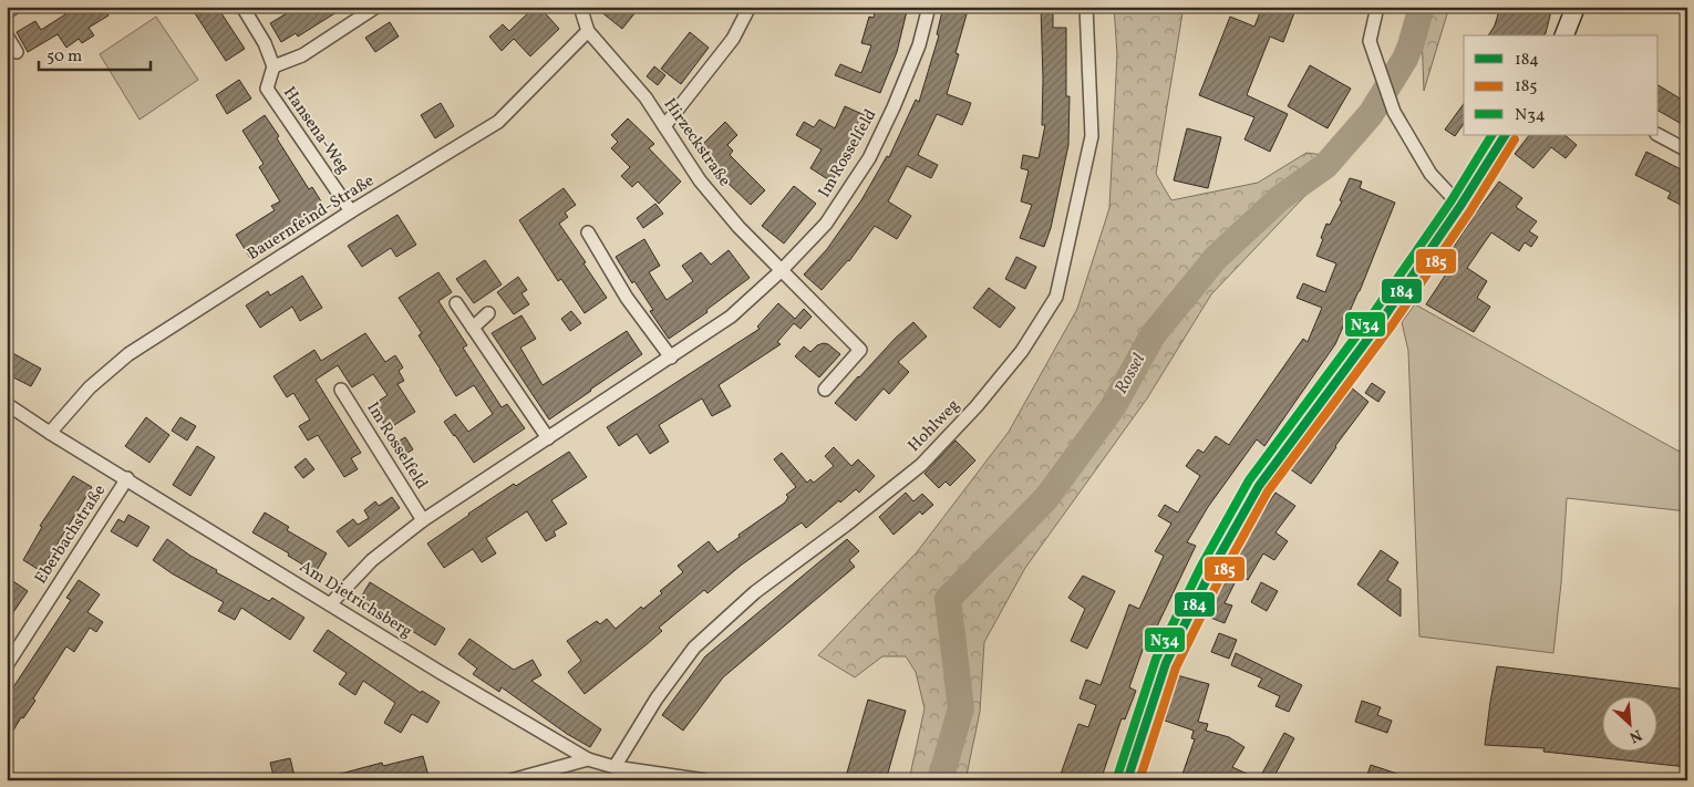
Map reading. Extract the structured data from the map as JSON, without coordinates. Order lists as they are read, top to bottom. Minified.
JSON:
{"streets":{"street":["Hansena-Weg","Hirzeckstraße","Im Rosselfeld","Bauernfeind-Straße","Hohlweg","Eberbachstraße","Am Dietrichsberg"]},"crossings":[["Hansena-Weg","Bauernfeind-Straße"],["Hirzeckstraße","Im Rosselfeld"],["Hirzeckstraße","Bauernfeind-Straße"],["Im Rosselfeld","Am Dietrichsberg"],["Bauernfeind-Straße","Am Dietrichsberg"],["Hohlweg","Am Dietrichsberg"],["Eberbachstraße","Am Dietrichsberg"]],"water":["Rossel"],"lines":["transit line 184","transit line N34","transit line 185"],"legend":["184","185","N34"],"scale_bar":"50 m","north":"bottom right"}
